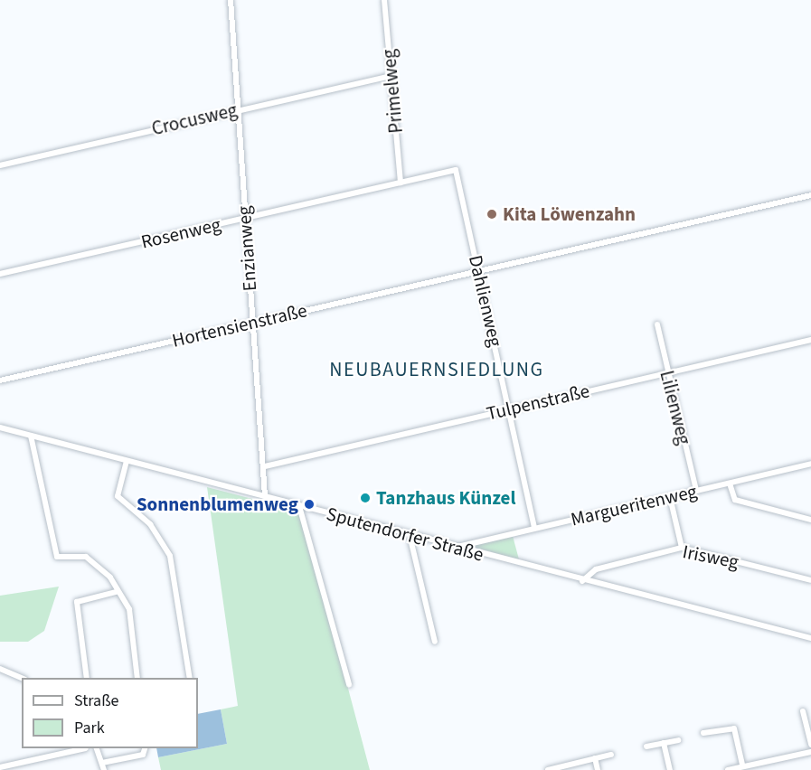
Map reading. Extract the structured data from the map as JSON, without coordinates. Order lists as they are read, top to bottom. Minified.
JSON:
{"streets":{"street":["Primelweg","Crocusweg","Rosenweg","Enzianweg","Dahlienweg","Hortensienstraße","Tulpenstraße","Lilienweg","Margueritenweg","Sputendorfer Straße","Irisweg"]},"crossings":[["Primelweg","Crocusweg"],["Primelweg","Rosenweg"],["Crocusweg","Enzianweg"],["Rosenweg","Enzianweg"],["Rosenweg","Dahlienweg"],["Enzianweg","Hortensienstraße"],["Enzianweg","Tulpenstraße"],["Enzianweg","Sputendorfer Straße"],["Dahlienweg","Hortensienstraße"],["Dahlienweg","Tulpenstraße"],["Dahlienweg","Margueritenweg"],["Tulpenstraße","Lilienweg"],["Lilienweg","Margueritenweg"],["Margueritenweg","Sputendorfer Straße"],["Sputendorfer Straße","Irisweg"]],"districts":["NEUBAUERNSIEDLUNG"],"places":["Kita Löwenzahn","Tanzhaus Künzel","Sonnenblumenweg"],"legend":["Straße","Park"]}
